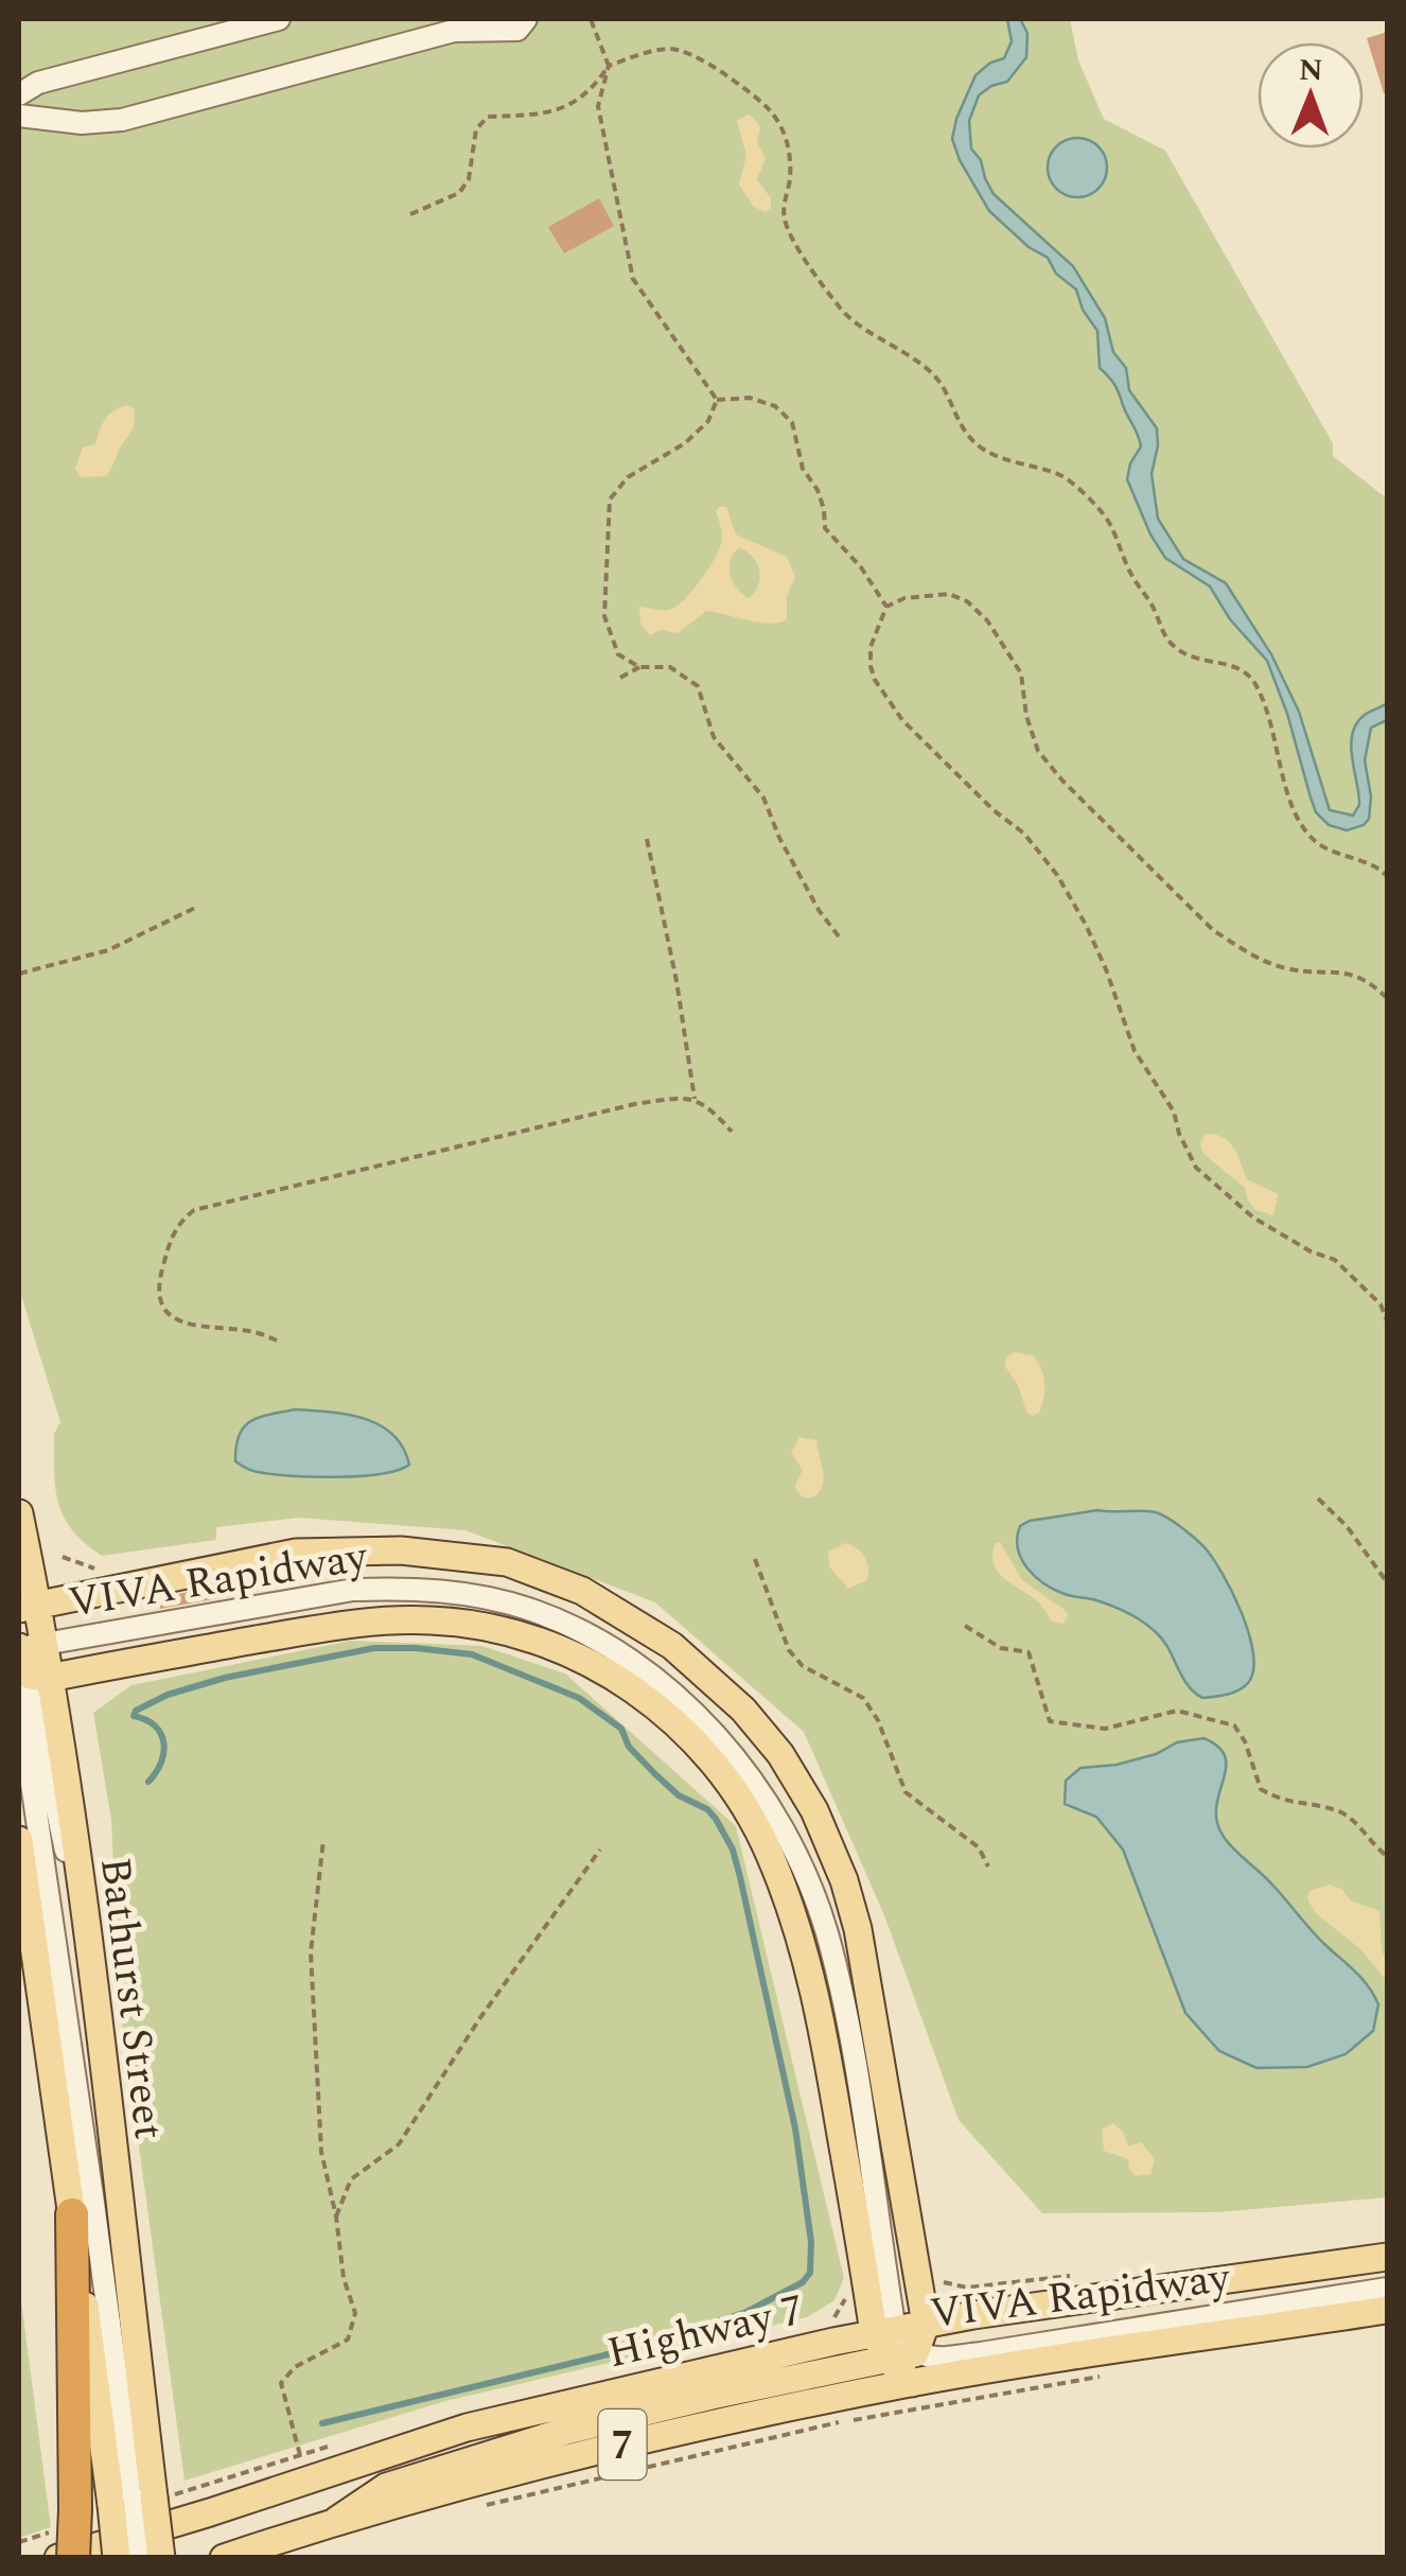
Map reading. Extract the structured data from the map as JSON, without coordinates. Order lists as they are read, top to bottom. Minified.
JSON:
{"streets":{"main road":["Bathurst Street","Highway 7","7"],"lane":["VIVA Rapidway"]},"crossings":[["VIVA Rapidway","Bathurst Street"],["VIVA Rapidway","Highway 7"]],"north":"top"}
